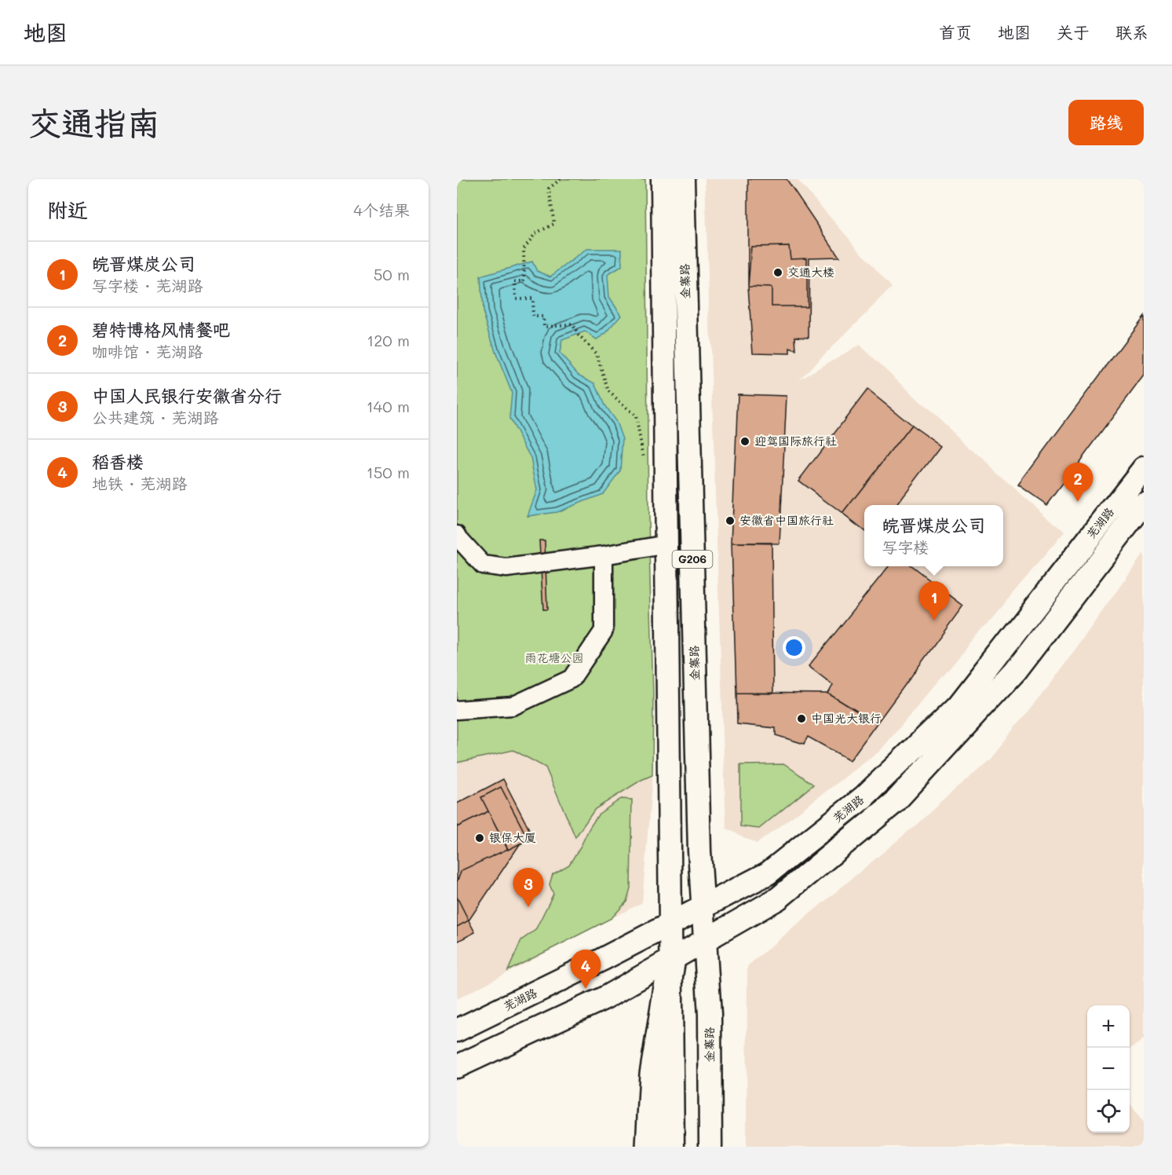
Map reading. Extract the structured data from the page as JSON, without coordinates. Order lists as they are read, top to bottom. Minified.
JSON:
{"streets":{"main road":["金寨路","芜湖路","G206"]},"crossings":[["金寨路","芜湖路"]],"parks":["雨花塘公园"],"places":["交通大楼","迎驾国际旅行社","安徽省中国旅行社","中国光大银行","银保大厦"],"page":{"header":"地图","nav":["首页","地图","关于","联系"],"buttons":"路线","title":"交通指南","heading":["附近","4个结果"],"list":[{"mark":"1","name":"皖晋煤炭公司","note":"写字楼 · 芜湖路","value":"50 m"},{"mark":"2","name":"碧特博格风情餐吧","note":"咖啡馆 · 芜湖路","value":"120 m"},{"mark":"3","name":"中国人民银行安徽省分行","note":"公共建筑 · 芜湖路","value":"140 m"},{"mark":"4","name":"稻香楼","note":"地铁 · 芜湖路","value":"150 m"}],"pins":["2","1","3","4"],"popup":["皖晋煤炭公司","写字楼"],"map_buttons":["+","−"]}}
